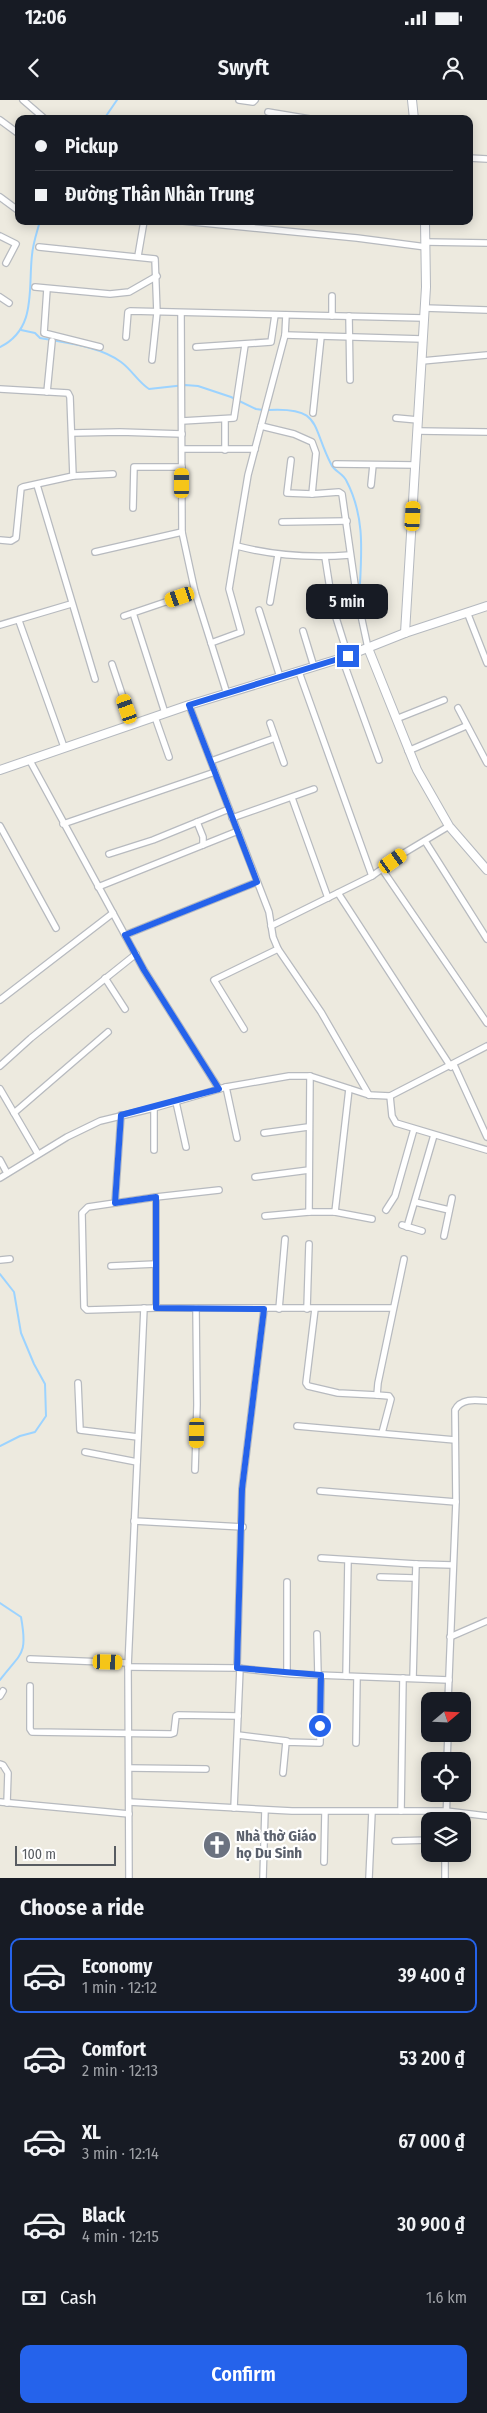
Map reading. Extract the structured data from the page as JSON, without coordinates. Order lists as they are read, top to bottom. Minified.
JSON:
{"places":{"church":["Nhà thờ Giáo họ Du Sinh"]},"scale_bar":"100 m","north":"right","page":{"status":"12:06","header":"Swyft","banner":["Pickup","Đường Thân Nhân Trung"],"bubble":"5 min","scale":"100 m","heading":"Choose a ride","list":[{"name":"Economy","note":"1 min · 12:12","value":"39 400 ₫"},{"name":"Comfort","note":"2 min · 12:13","value":"53 200 ₫"},{"name":"XL","note":"3 min · 12:14","value":"67 000 ₫"},{"name":"Black","note":"4 min · 12:15","value":"30 900 ₫"}],"pay":["Cash","1.6 km"],"buttons":"Confirm"}}
